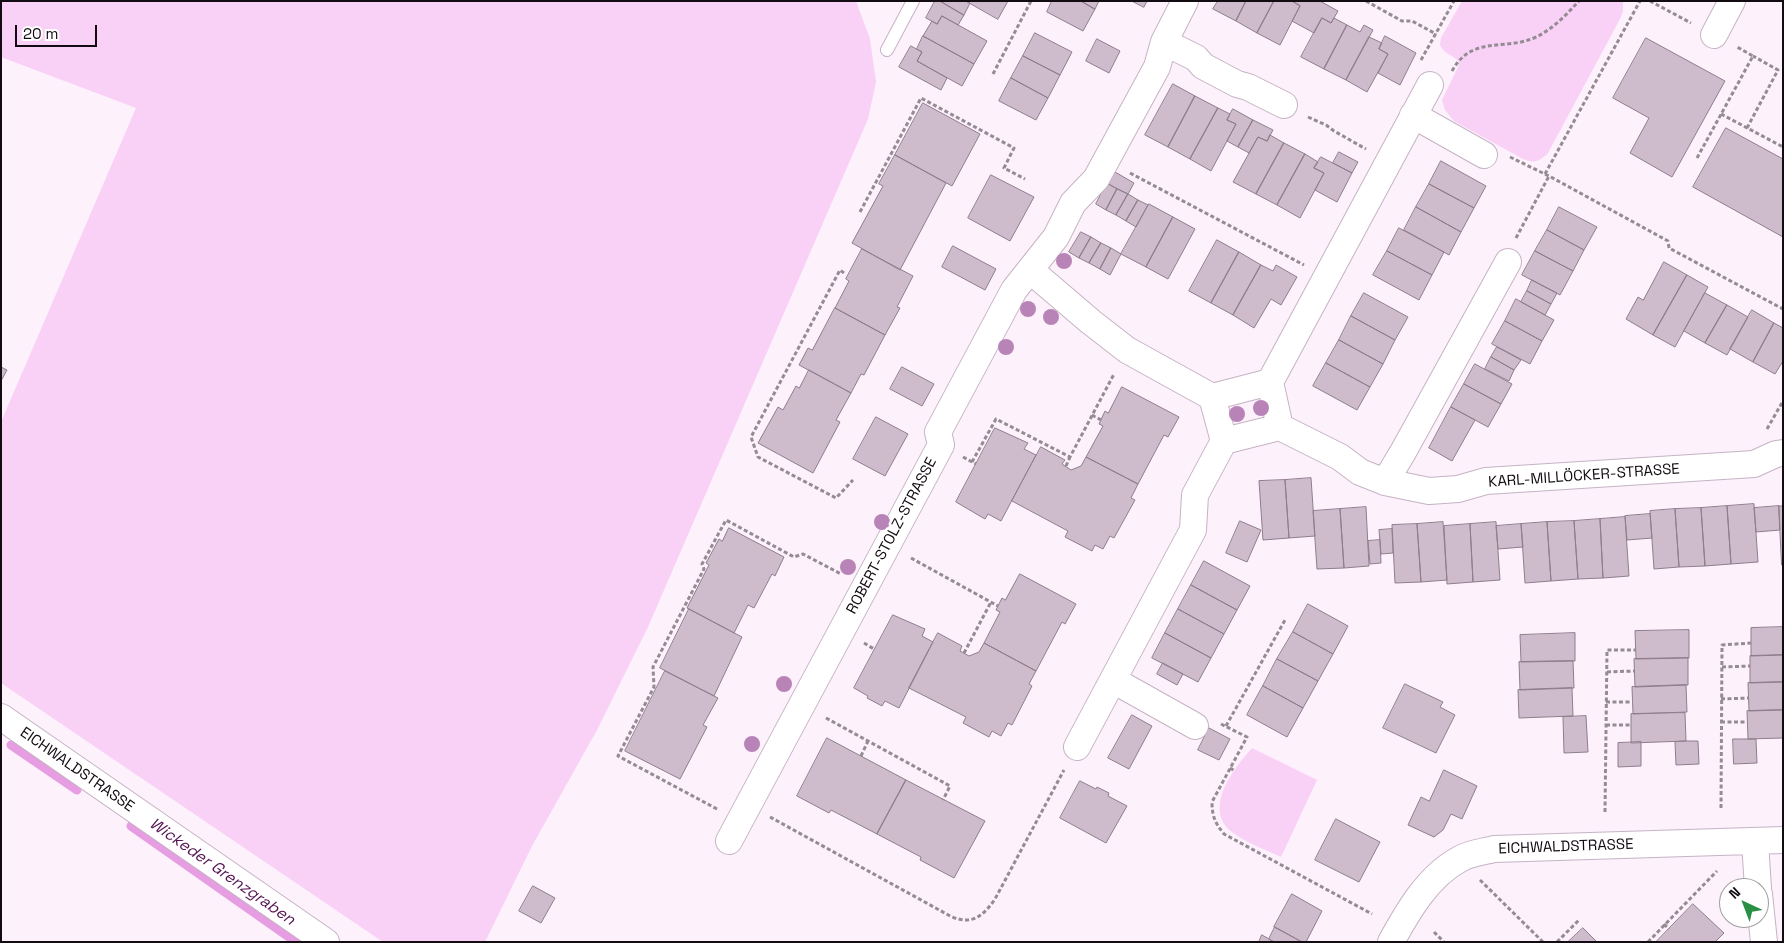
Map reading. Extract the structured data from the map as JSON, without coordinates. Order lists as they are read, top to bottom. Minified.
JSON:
{"streets":{"street":["KARL-MILLÖCKER-STRASSE","ROBERT-STOLZ-STRASSE","EICHWALDSTRASSE"]},"water":["Wickeder Grenzgraben"],"scale_bar":"20 m","north":"top left"}
